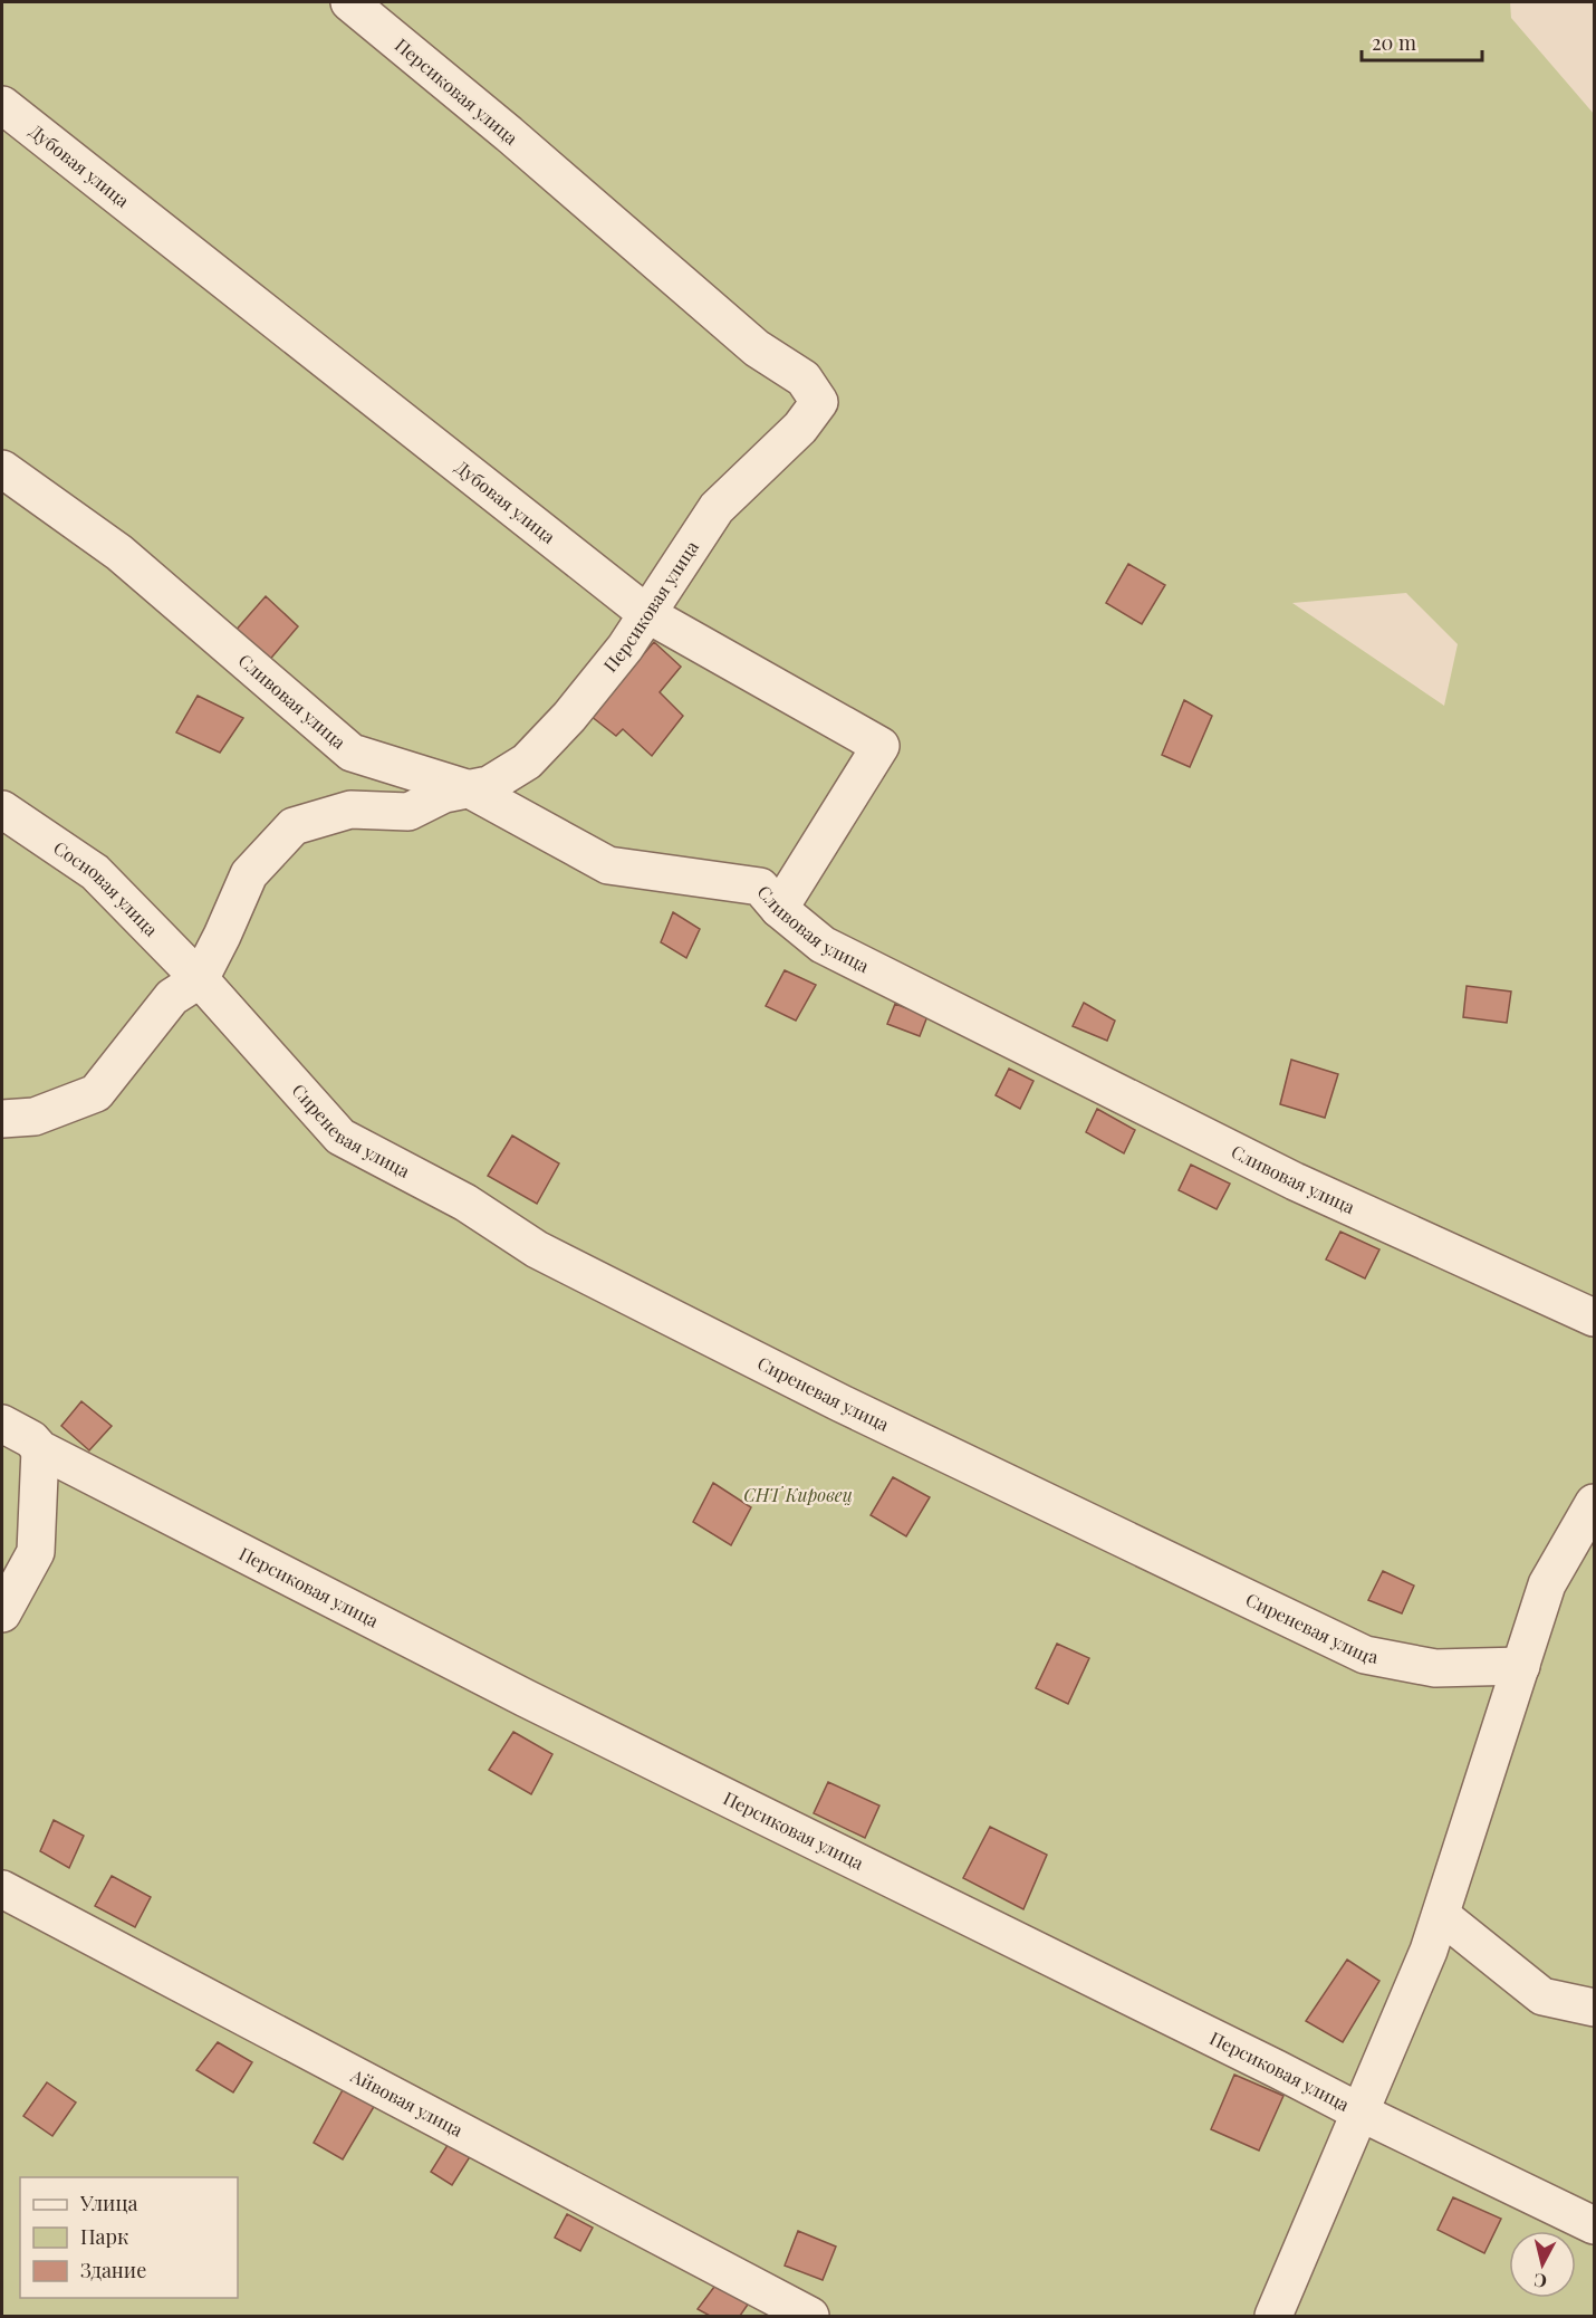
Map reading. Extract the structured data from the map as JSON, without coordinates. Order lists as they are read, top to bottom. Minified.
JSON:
{"streets":{"street":["Персиковая улица","Дубовая улица","Сливовая улица","Сосновая улица","Сиреневая улица","Айвовая улица"]},"crossings":[["Персиковая улица","Дубовая улица"],["Персиковая улица","Сливовая улица"],["Персиковая улица","Сосновая улица"],["Персиковая улица","Сиреневая улица"],["Дубовая улица","Сливовая улица"],["Сосновая улица","Сиреневая улица"]],"parks":["СНТ Кировец"],"legend":["Улица","Парк","Здание"],"scale_bar":"20 m","north":"bottom"}
